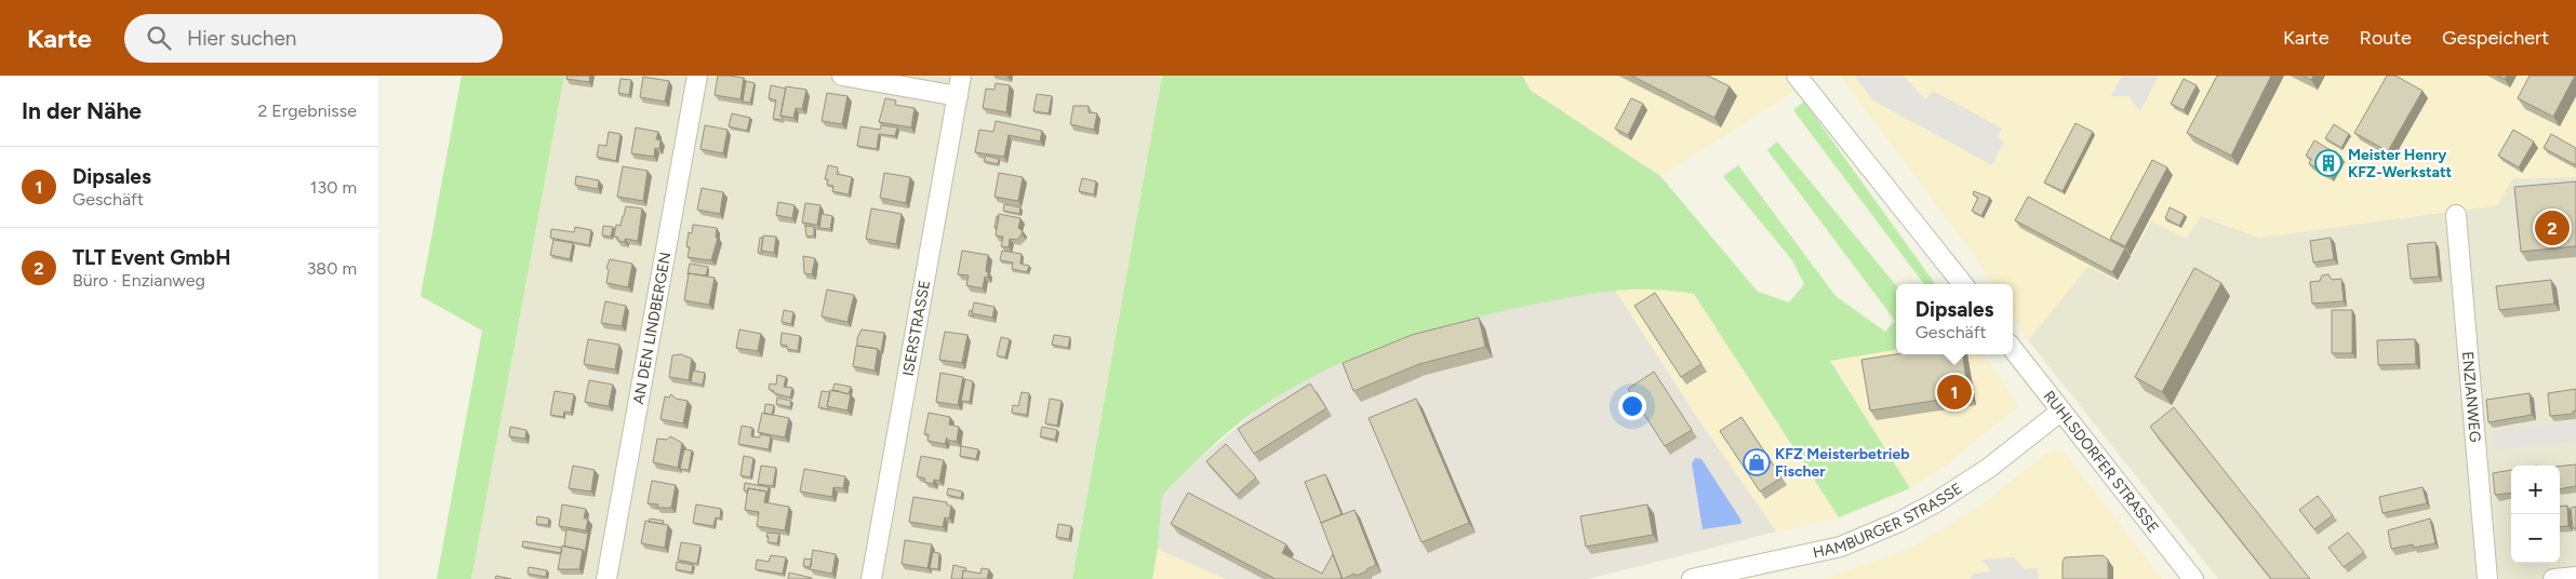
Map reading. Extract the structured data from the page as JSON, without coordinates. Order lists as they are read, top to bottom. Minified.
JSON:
{"streets":{"street":["AN DEN LINDBERGEN","ISERSTRASSE","ENZIANWEG","RUHLSDORFER STRASSE","HAMBURGER STRASSE"]},"crossings":[["RUHLSDORFER STRASSE","HAMBURGER STRASSE"]],"places":{"building":["Meister Henry KFZ-Werkstatt"],"shop":["KFZ Meisterbetrieb Fischer"]},"page":{"header":"Karte","search":"Hier suchen","nav":["Karte","Route","Gespeichert"],"heading":["In der Nähe","2 Ergebnisse"],"list":[{"mark":"1","name":"Dipsales","note":"Geschäft","value":"130 m"},{"mark":"2","name":"TLT Event GmbH","note":"Büro · Enzianweg","value":"380 m"}],"pins":["2","1"],"popup":["Dipsales","Geschäft"],"map_buttons":["+","−"]}}
